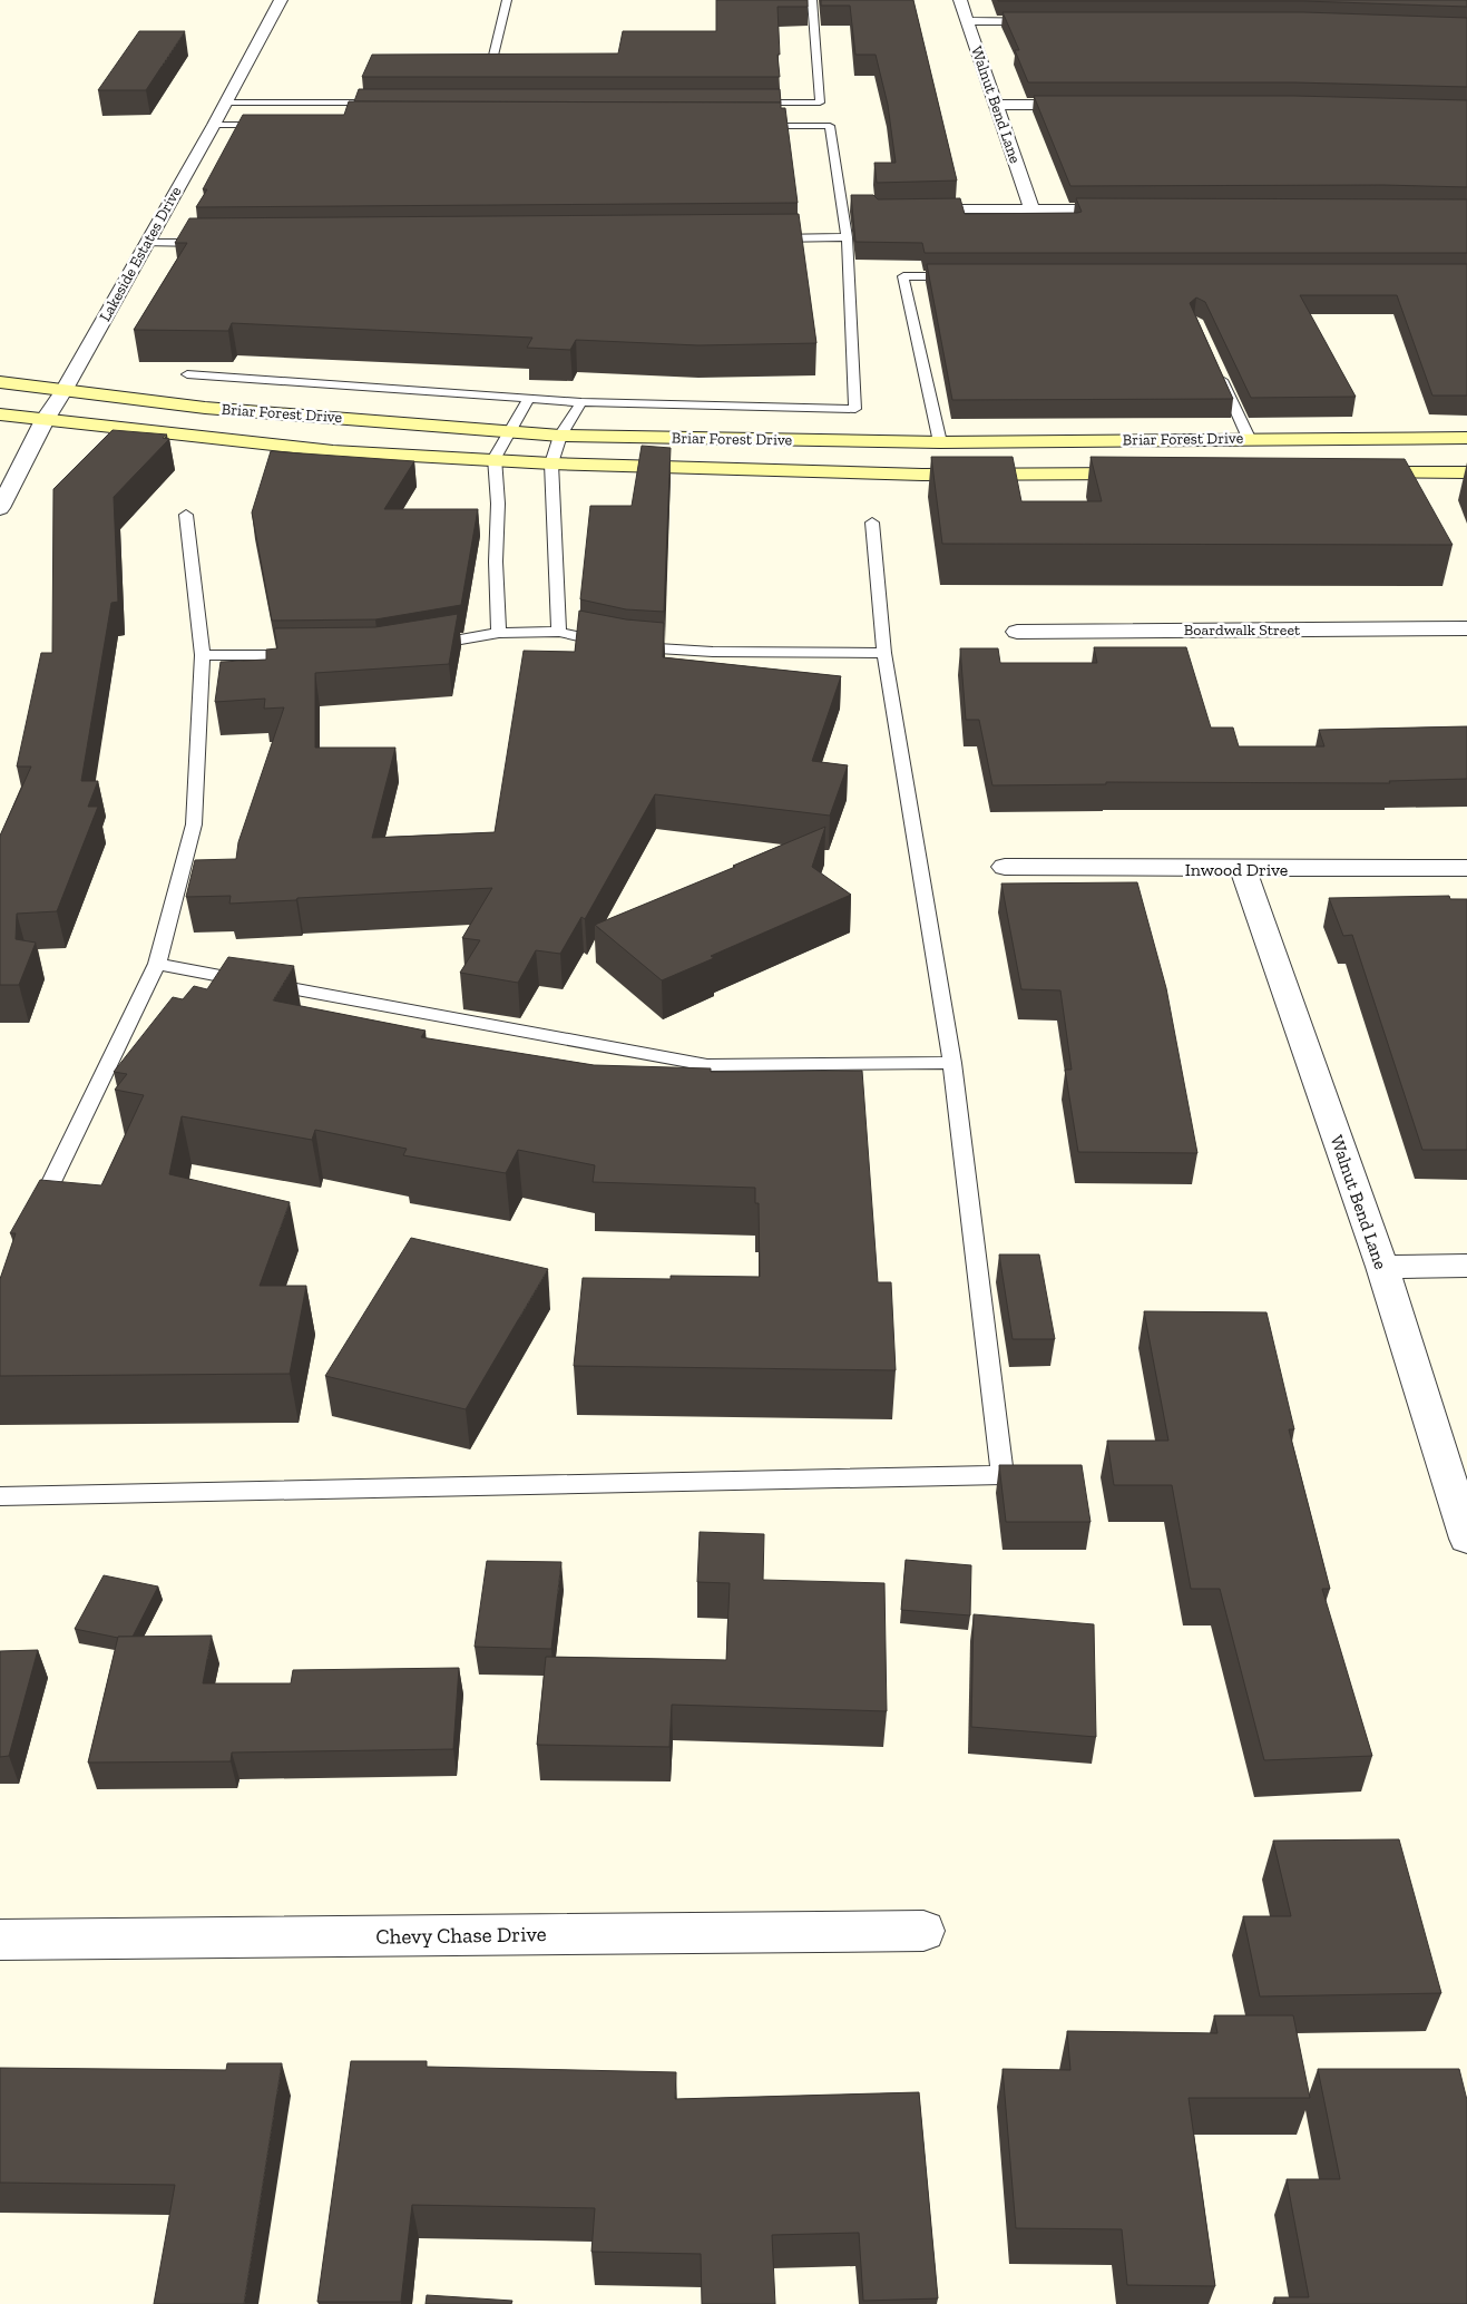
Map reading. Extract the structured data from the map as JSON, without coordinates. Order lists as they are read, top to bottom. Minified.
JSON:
{"streets":{"main road":["Briar Forest Drive"],"street":["Walnut Bend Lane","Lakeside Estates Drive","Boardwalk Street","Inwood Drive","Chevy Chase Drive"]},"crossings":[["Walnut Bend Lane","Inwood Drive"],["Lakeside Estates Drive","Briar Forest Drive"]]}
